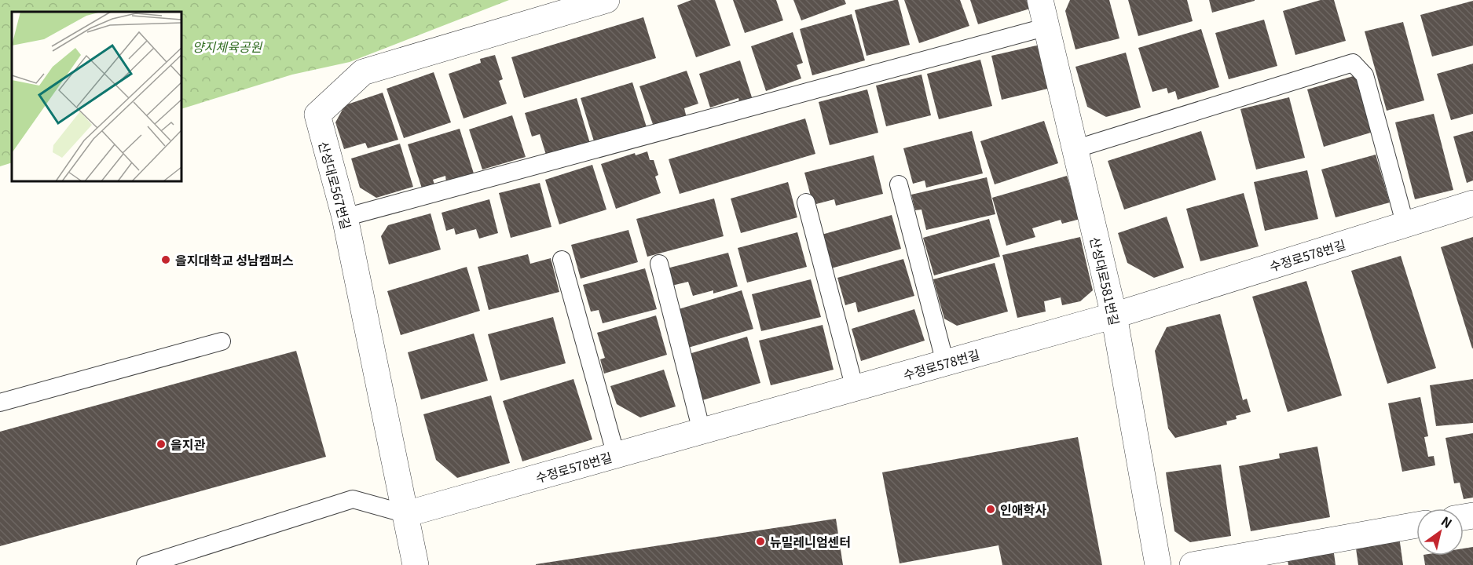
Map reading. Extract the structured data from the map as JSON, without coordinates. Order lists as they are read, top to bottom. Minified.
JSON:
{"streets":{"street":["산성대로567번길","수정로578번길","산성대로581번길"]},"crossings":[["산성대로567번길","수정로578번길"],["수정로578번길","산성대로581번길"]],"parks":["양지체육공원"],"places":["을지대학교 성남캠퍼스","을지관","인애학사","뉴밀레니엄센터"],"north":"top right"}
